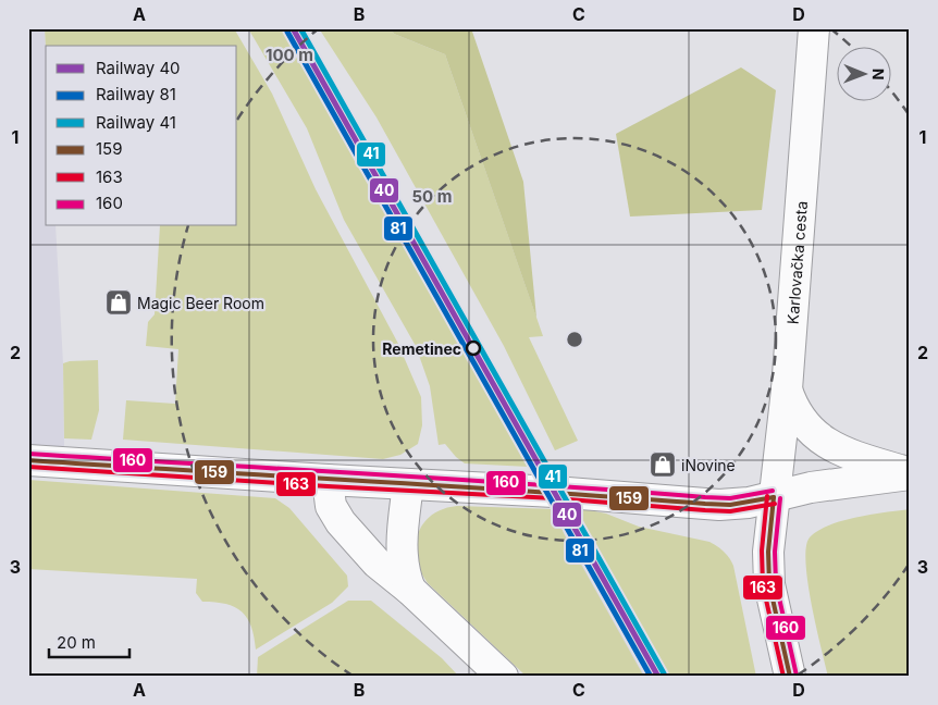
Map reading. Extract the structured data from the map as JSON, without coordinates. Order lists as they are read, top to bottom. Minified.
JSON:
{"streets":{"main road":["Karlovačka cesta"]},"places":{"shop":["Magic Beer Room","iNovine"],"other":["Remetinec"]},"lines":["rail line 40","rail line 41","rail line 81","transit line 160","transit line 159","transit line 163"],"legend":["Railway 40","Railway 81","Railway 41","159","163","160"],"scale_bar":"20 m","north":"right","grid":{"columns":["A","B","C","D"],"rows":["1","2","3"]},"rings":["100 m","50 m"]}
